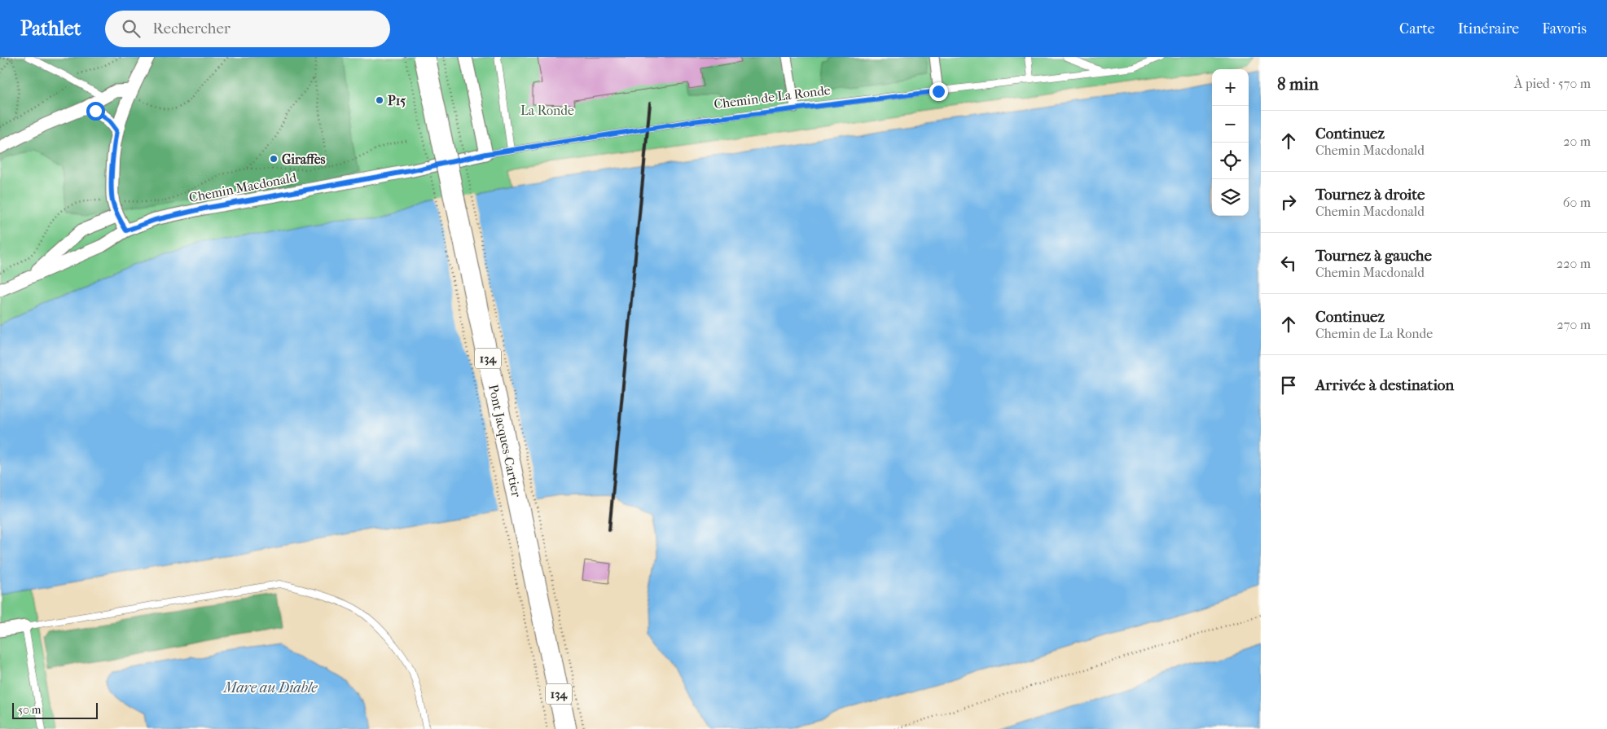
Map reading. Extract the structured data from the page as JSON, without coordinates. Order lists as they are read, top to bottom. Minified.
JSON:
{"streets":{"main road":["134","Pont Jacques-Cartier"],"street":["Chemin Macdonald"],"lane":["Chemin de La Ronde"]},"crossings":[["Chemin de La Ronde","Chemin Macdonald"]],"water":["Mare au Diable"],"parks":["La Ronde"],"places":["P15","Giraffes"],"scale_bar":"50 m","page":{"header":"Pathlet","search":"Rechercher","nav":["Carte","Itinéraire","Favoris"],"heading":["8 min","À pied · 570 m"],"map_buttons":["+","−"],"list":[["Continuez","Chemin Macdonald","20 m"],["Tournez à droite","Chemin Macdonald","60 m"],["Tournez à gauche","Chemin Macdonald","220 m"],["Continuez","Chemin de La Ronde","270 m"],"Arrivée à destination"],"scale":"50 m"}}
